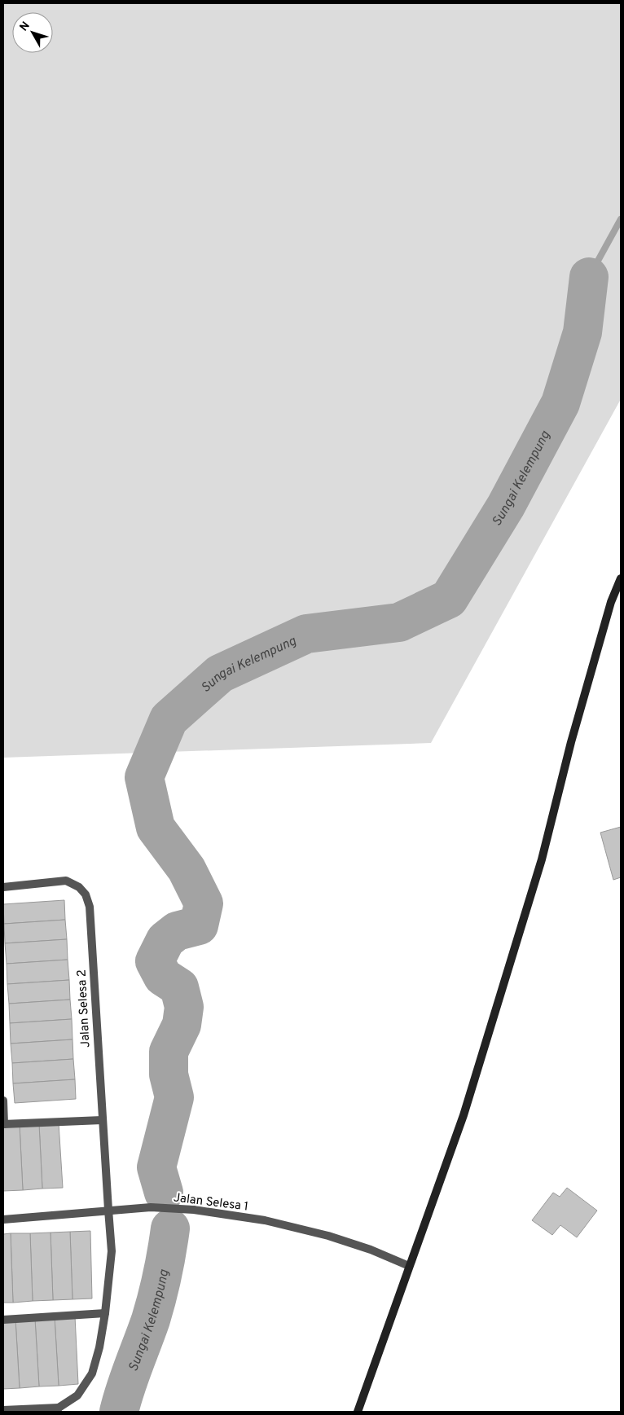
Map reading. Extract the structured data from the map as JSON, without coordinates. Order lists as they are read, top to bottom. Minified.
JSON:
{"streets":{"street":["Jalan Selesa 2","Jalan Selesa 1"]},"crossings":[["Jalan Selesa 2","Jalan Selesa 1"]],"water":["Sungai Kelempung"],"north":"top left"}
